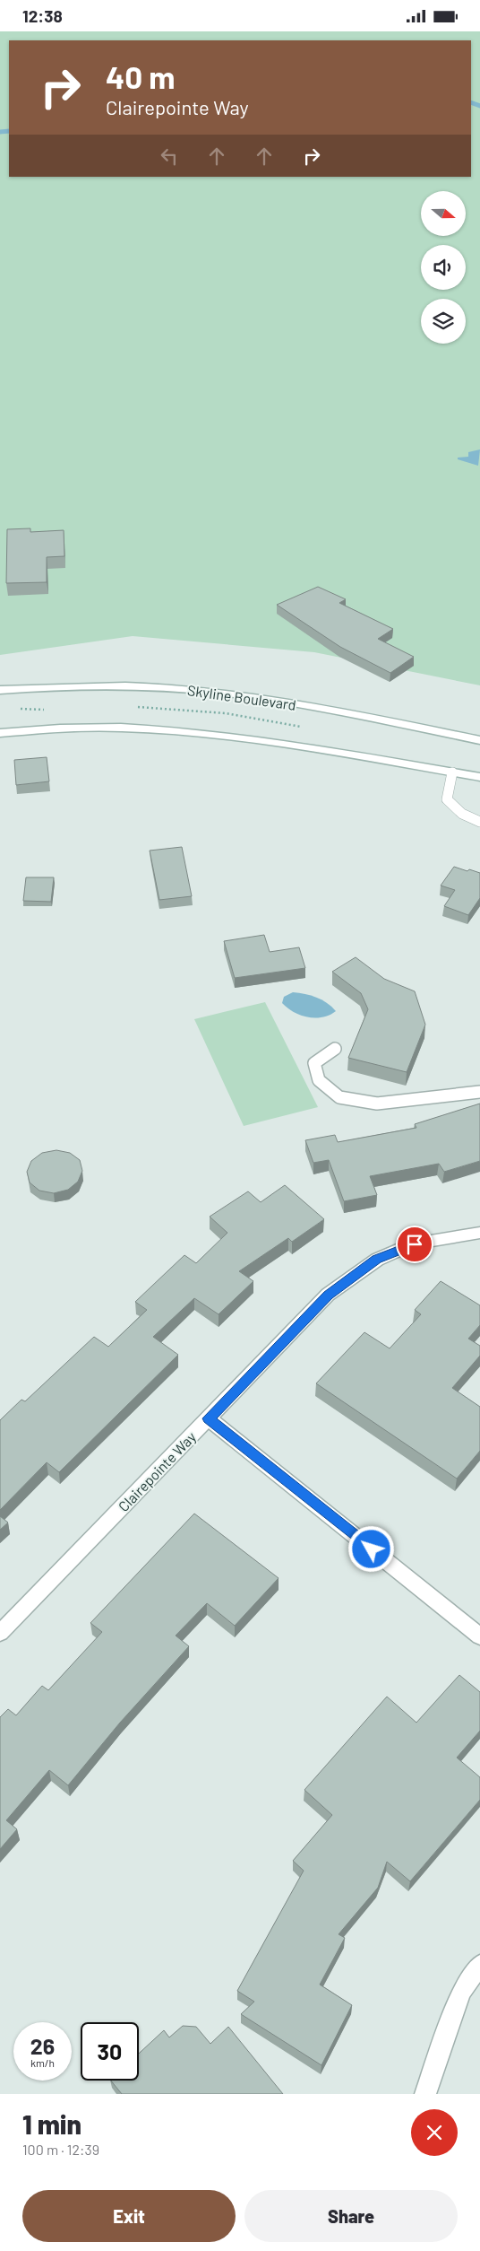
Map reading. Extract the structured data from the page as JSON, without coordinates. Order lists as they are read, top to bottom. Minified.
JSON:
{"streets":{"main road":["Skyline Boulevard","Clairepointe Way"]},"north":"right","page":{"status":"12:38","turn":["40 m","Clairepointe Way"],"speed":"26 km/h","limit":"30","heading":["1 min","100 m · 12:39"],"buttons":["Exit","Share"]}}
